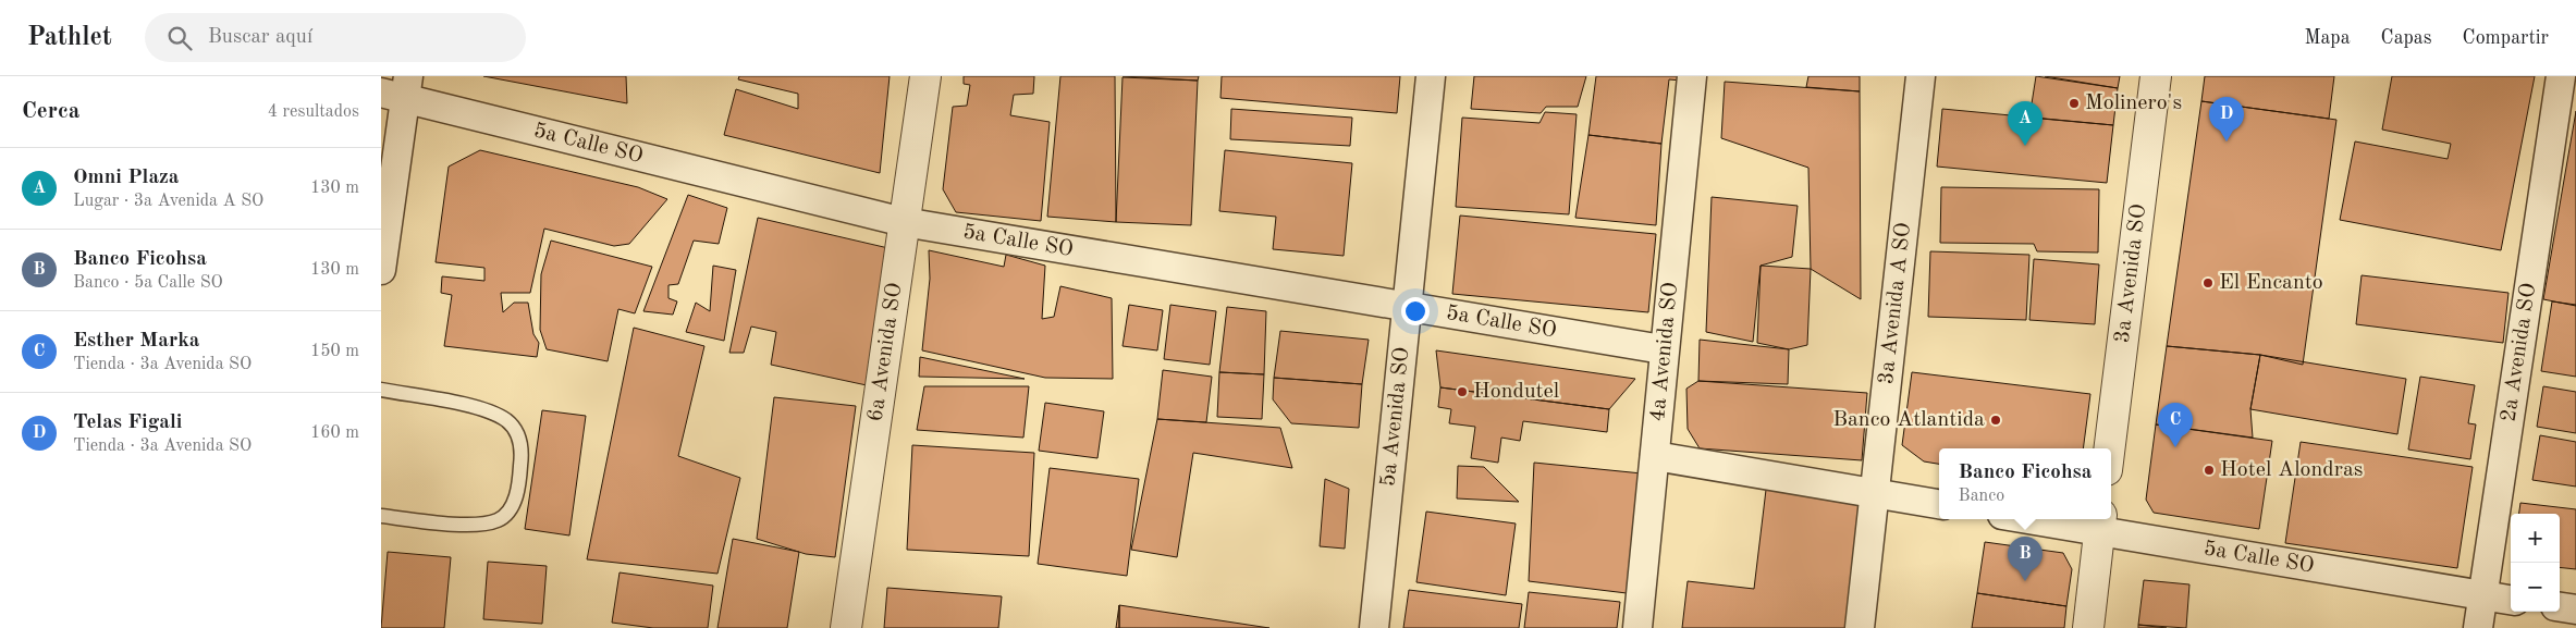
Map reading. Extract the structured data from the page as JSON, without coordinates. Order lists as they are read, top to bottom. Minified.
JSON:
{"streets":{"street":["5a Calle SO","3a Avenida SO","3a Avenida A SO","6a Avenida SO","4a Avenida SO","2a Avenida SO","5a Avenida SO"]},"crossings":[["5a Calle SO","6a Avenida SO"],["5a Calle SO","4a Avenida SO"],["5a Calle SO","2a Avenida SO"],["5a Calle SO","5a Avenida SO"]],"places":["Molinero's","El Encanto","Hondutel","Banco Atlantida","Hotel Alondras"],"page":{"header":"Pathlet","search":"Buscar aquí","nav":["Mapa","Capas","Compartir"],"heading":["Cerca","4 resultados"],"pins":["D","A","C","B"],"list":[{"mark":"A","name":"Omni Plaza","note":"Lugar · 3a Avenida A SO","value":"130 m"},{"mark":"B","name":"Banco Ficohsa","note":"Banco · 5a Calle SO","value":"130 m"},{"mark":"C","name":"Esther Marka","note":"Tienda · 3a Avenida SO","value":"150 m"},{"mark":"D","name":"Telas Figali","note":"Tienda · 3a Avenida SO","value":"160 m"}],"popup":["Banco Ficohsa","Banco"],"map_buttons":["+","−"]}}
